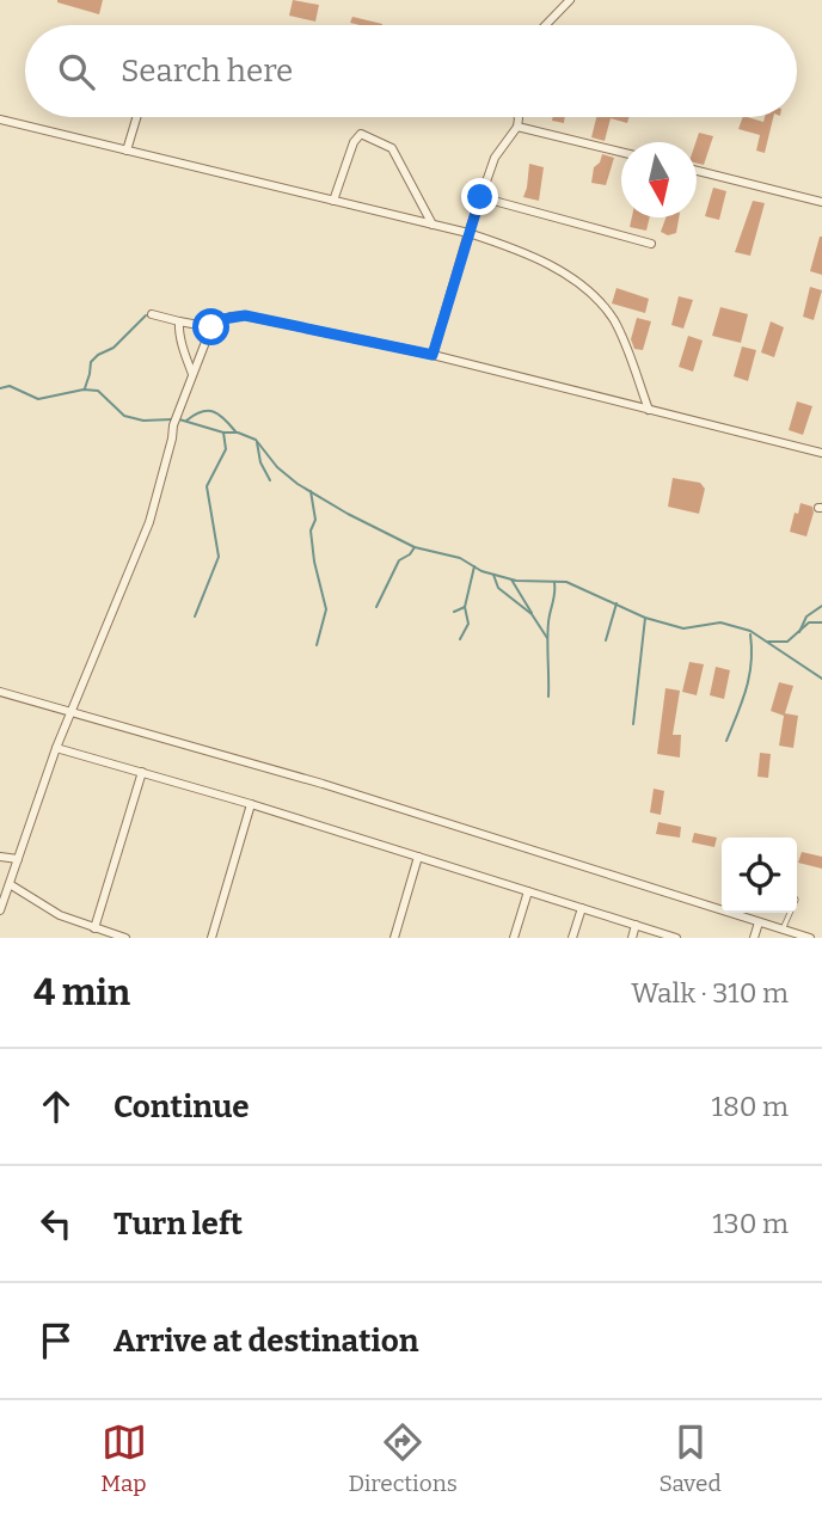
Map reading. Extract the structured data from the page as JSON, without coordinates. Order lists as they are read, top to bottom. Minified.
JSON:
{"north":"bottom","page":{"search":"Search here","heading":["4 min","Walk · 310 m"],"list":[["Continue","180 m"],["Turn left","130 m"],"Arrive at destination"],"nav":["Map","Directions","Saved"]}}
